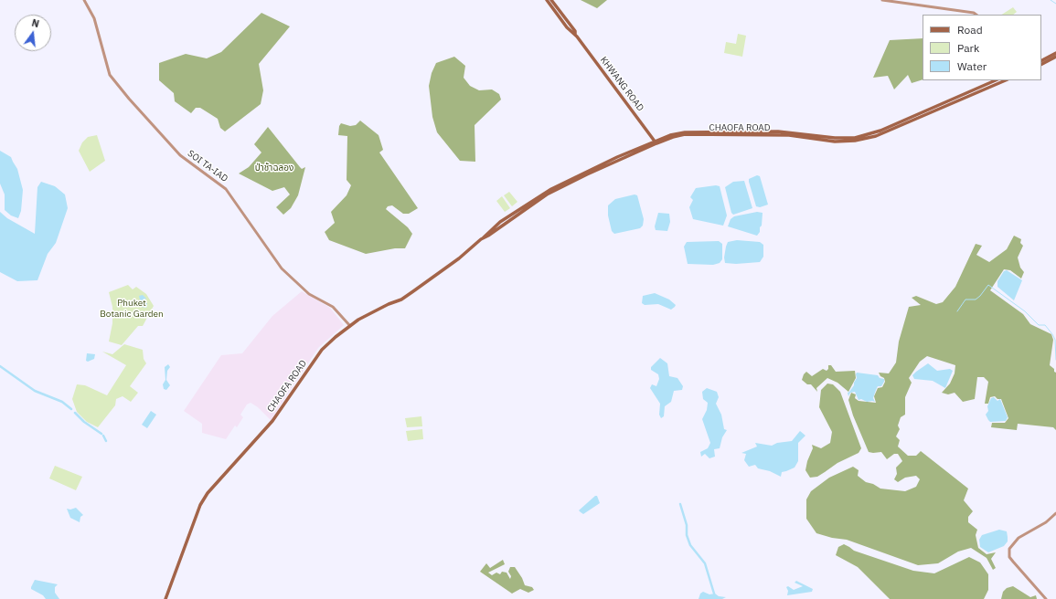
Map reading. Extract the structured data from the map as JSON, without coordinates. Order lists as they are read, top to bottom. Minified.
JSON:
{"streets":{"main road":["KHWANG ROAD","CHAOFA ROAD"],"street":["SOI TA-IAD"]},"crossings":[["KHWANG ROAD","CHAOFA ROAD"],["CHAOFA ROAD","SOI TA-IAD"]],"parks":["ป่าช้าฉลอง","Phuket Botanic Garden"],"legend":["Road","Park","Water"],"north":"top"}
